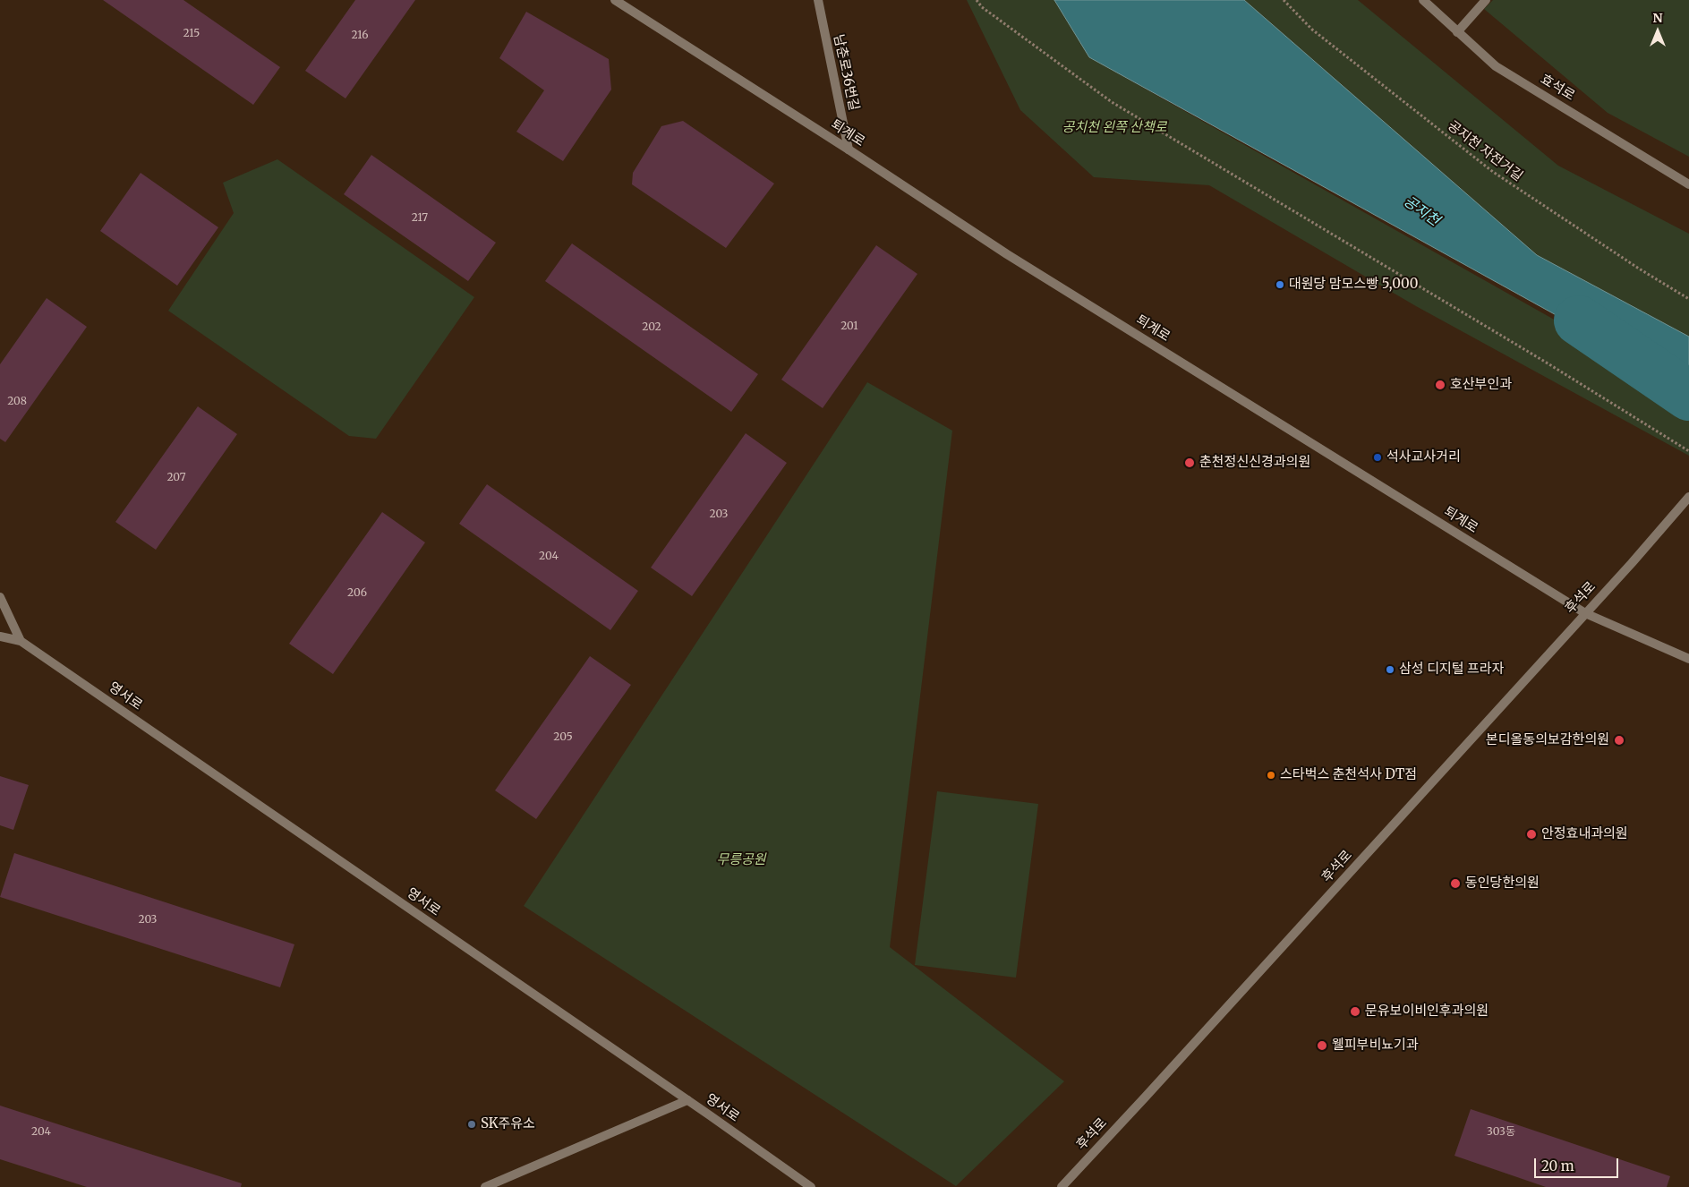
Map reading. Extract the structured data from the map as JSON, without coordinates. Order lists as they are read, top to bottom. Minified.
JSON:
{"streets":{"street":["남춘로36번길","효석로","퇴계로","후석로","영서로"],"path":["공지천 자전거길"]},"crossings":[["남춘로36번길","퇴계로"],["퇴계로","후석로"]],"water":["공지천"],"parks":["공치천 왼쪽 산책로","무릉공원"],"places":["대원당 맘모스빵 5,000","호산부인과","석사교사거리","춘천정신신경과의원","삼성 디지털 프라자","본디올동의보감한의원","스타벅스 춘천석사 DT점","안정효내과의원","동인당한의원","문유보이비인후과의원","웰피부비뇨기과","SK주유소"],"house_numbers":["215","216","217","201","202","208","207","203","204","206","205","203","204","303동"],"scale_bar":"20 m","north":"top"}
